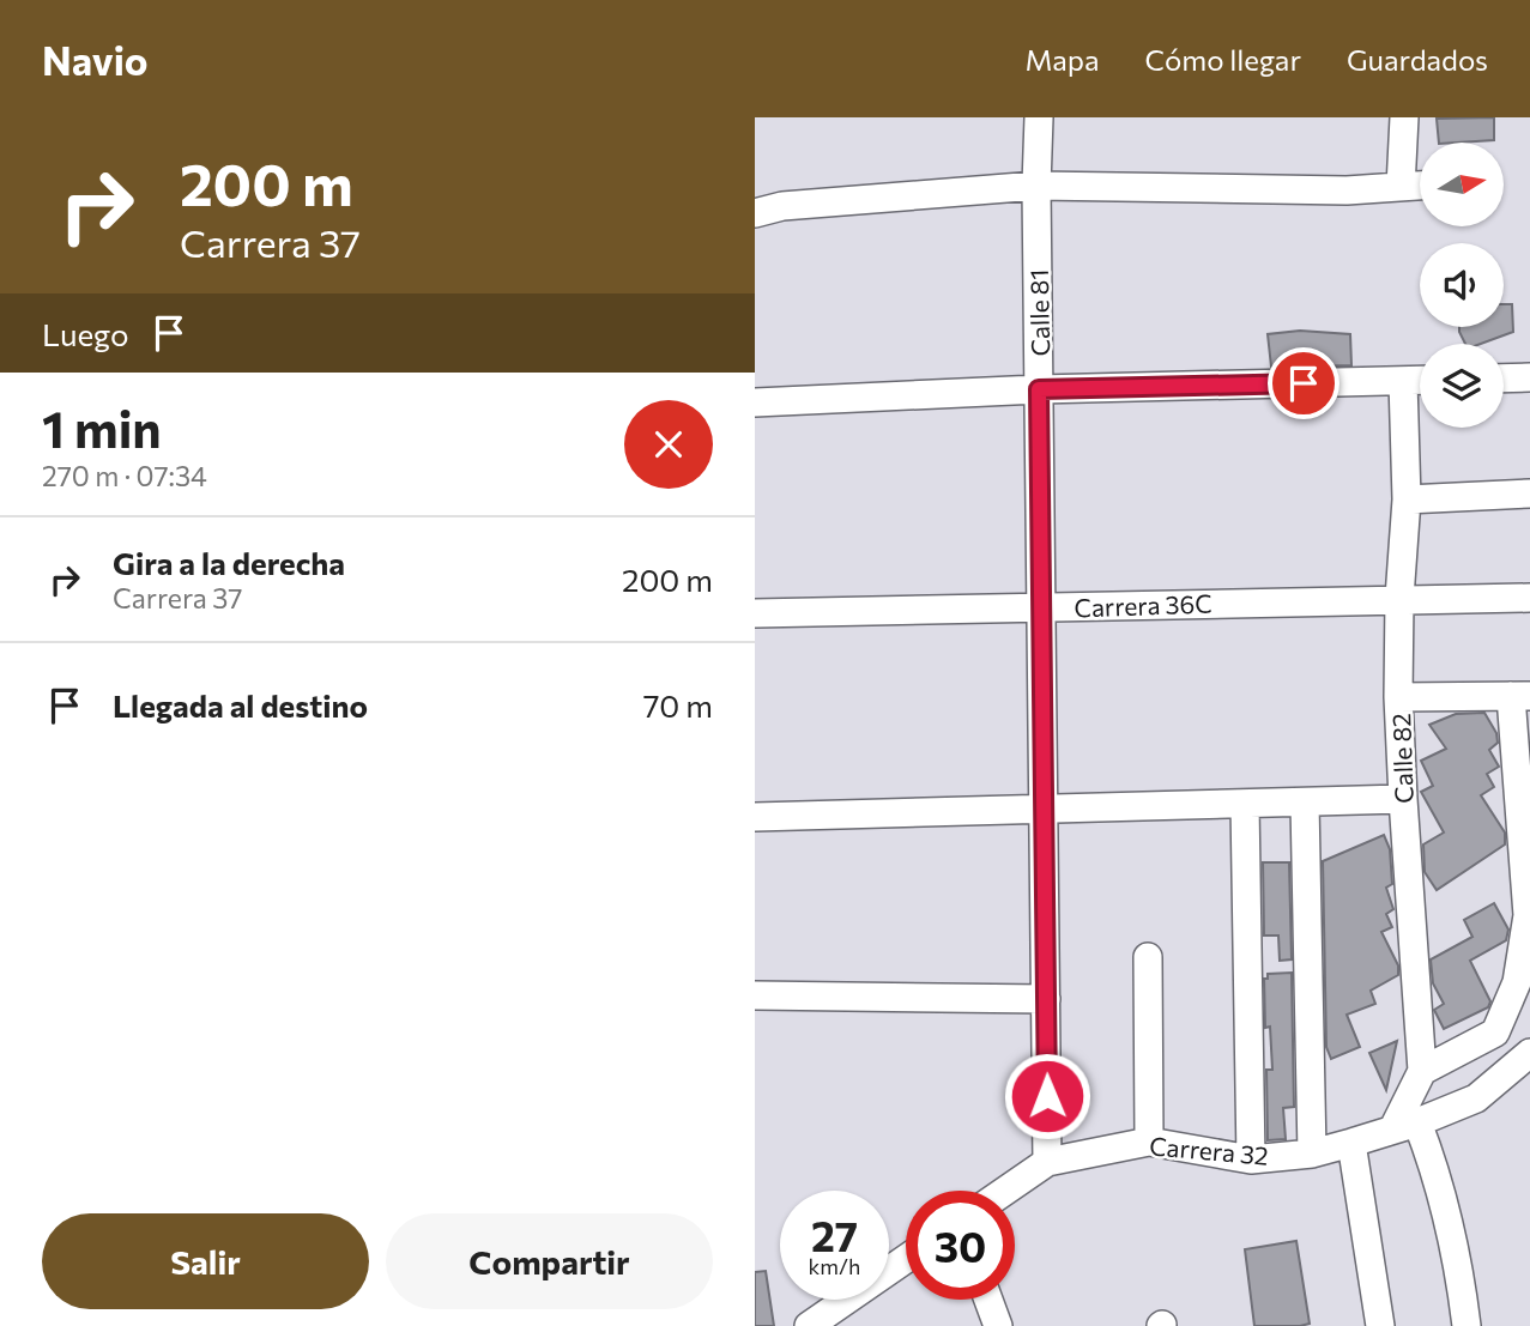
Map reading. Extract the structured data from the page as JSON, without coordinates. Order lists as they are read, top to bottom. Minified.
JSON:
{"streets":{"street":["Calle 81","Carrera 36C","Calle 82","Carrera 32"]},"crossings":[["Calle 81","Carrera 36C"],["Calle 81","Carrera 32"],["Carrera 36C","Calle 82"],["Calle 82","Carrera 32"]],"north":"right","page":{"header":"Navio","nav":["Mapa","Cómo llegar","Guardados"],"turn":["200 m","Carrera 37"],"then":"Luego","heading":["1 min","270 m · 07:34"],"list":[{"name":"Gira a la derecha","note":"Carrera 37","value":"200 m"},{"name":"Llegada al destino","value":"70 m"}],"speed":"27 km/h","limit":"30","buttons":["Salir","Compartir"]}}
